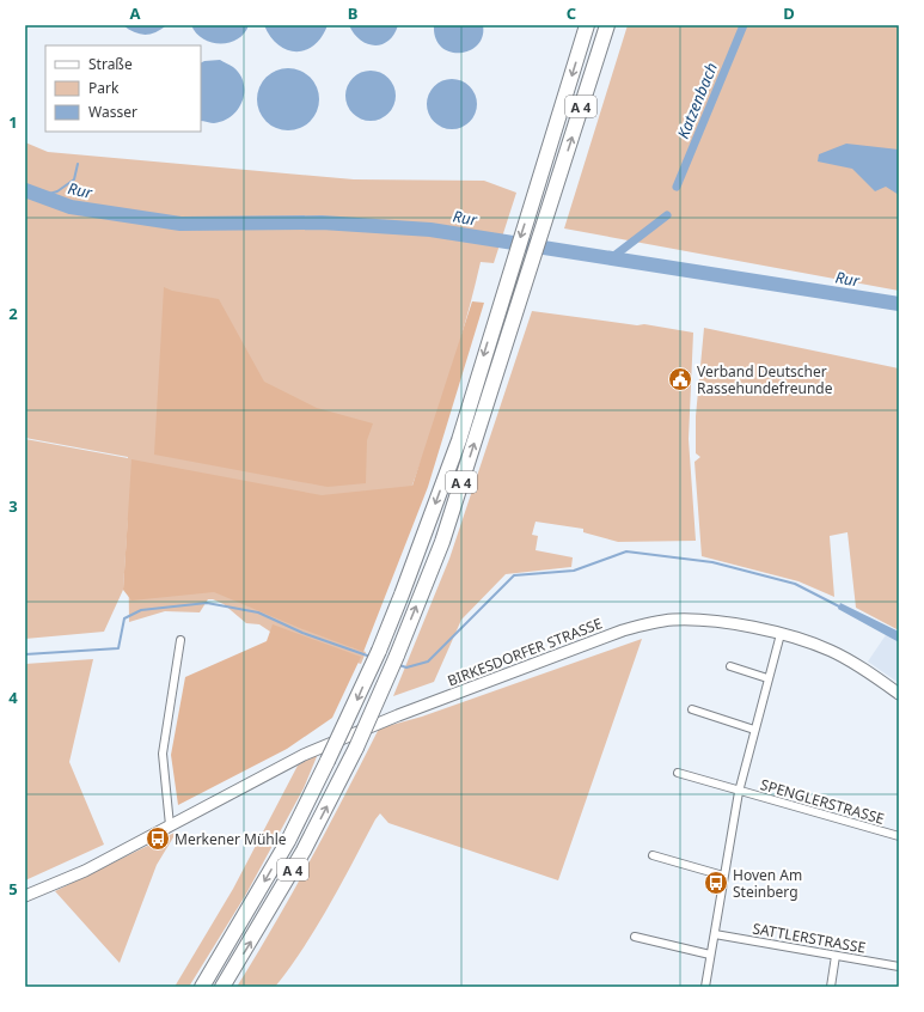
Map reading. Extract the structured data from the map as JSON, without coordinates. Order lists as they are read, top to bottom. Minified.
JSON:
{"streets":{"highway":["A 4"],"main road":["BIRKESDORFER STRASSE"],"street":["SPENGLERSTRASSE","SATTLERSTRASSE"]},"water":["Katzenbach","Rur"],"places":{"public building":["Verband Deutscher Rassehundefreunde"],"bus stop":["Merkener Mühle","Hoven Am Steinberg"]},"legend":["Straße","Park","Wasser"],"grid":{"columns":["A","B","C","D"],"rows":["1","2","3","4","5"]}}
